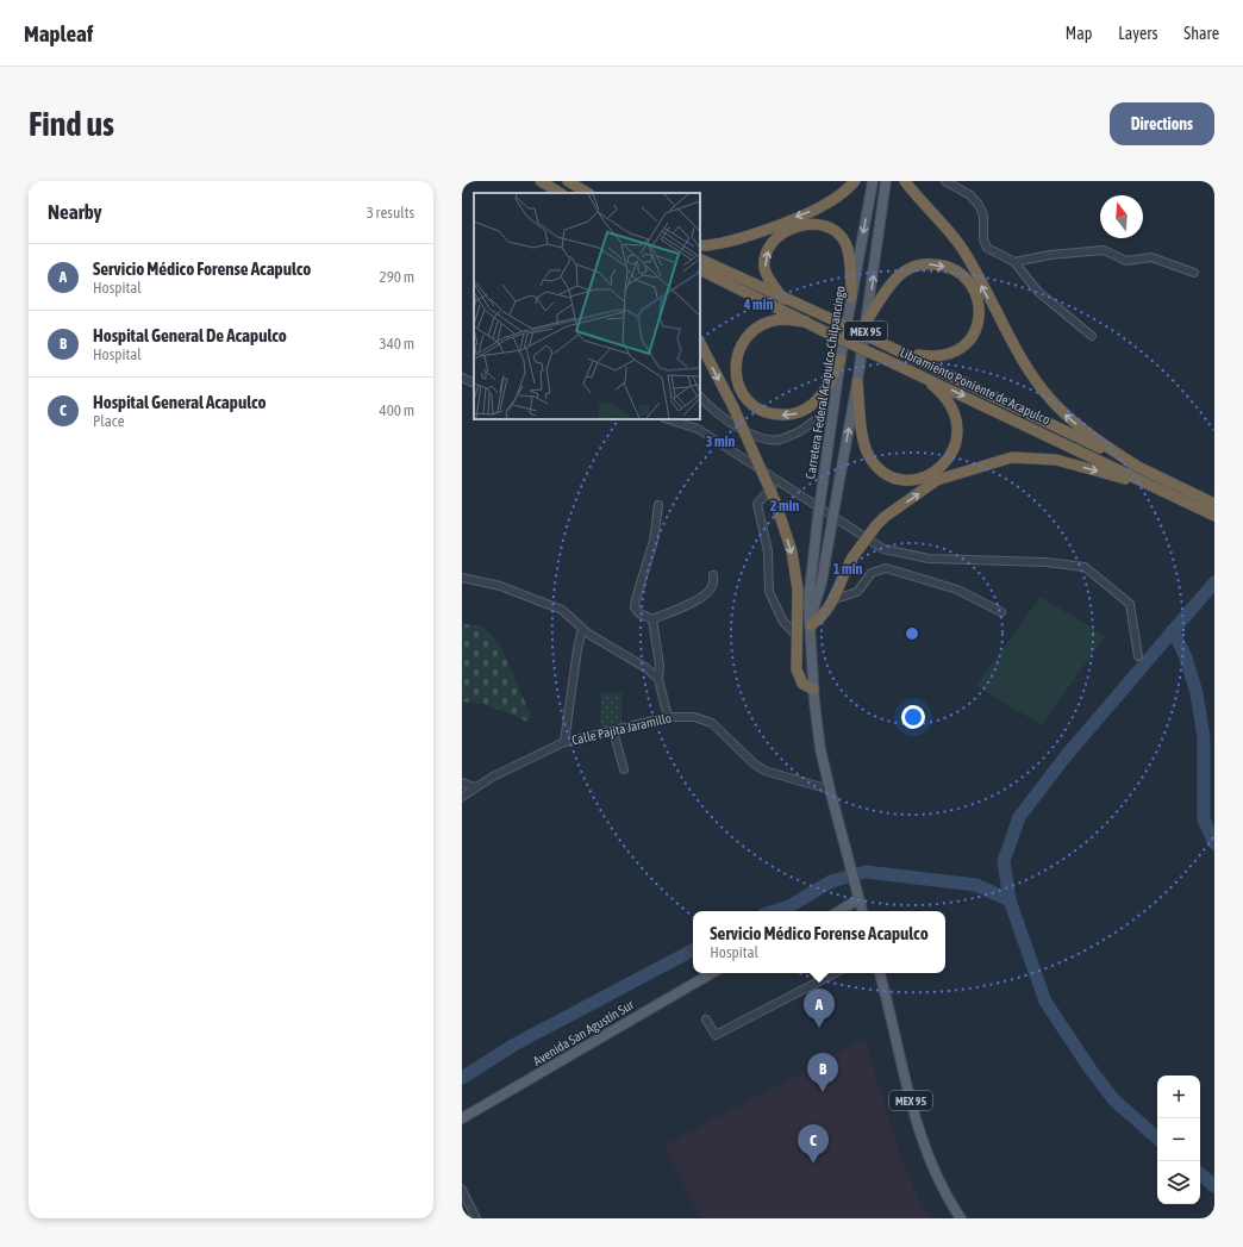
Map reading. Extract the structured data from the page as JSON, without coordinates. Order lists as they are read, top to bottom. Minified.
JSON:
{"streets":{"highway":["Libramiento Poniente de Acapulco"],"main road":["MEX 95","Carretera Federal Acapulco-Chilpancingo","Avenida San Agustín Sur"],"street":["Calle Pajita Jaramillo"]},"crossings":[["MEX 95","Carretera Federal Acapulco-Chilpancingo"],["Carretera Federal Acapulco-Chilpancingo","Calle Pajita Jaramillo"]],"north":"top","page":{"header":"Mapleaf","nav":["Map","Layers","Share"],"buttons":"Directions","title":"Find us","heading":["Nearby","3 results"],"list":[{"mark":"A","name":"Servicio Médico Forense Acapulco","note":"Hospital","value":"290 m"},{"mark":"B","name":"Hospital General De Acapulco","note":"Hospital","value":"340 m"},{"mark":"C","name":"Hospital General Acapulco","note":"Place","value":"400 m"}],"popup":["Servicio Médico Forense Acapulco","Hospital"],"pins":["A","B","C"],"map_buttons":["+","−"]},"rings":["4 min","3 min","2 min","1 min"]}
